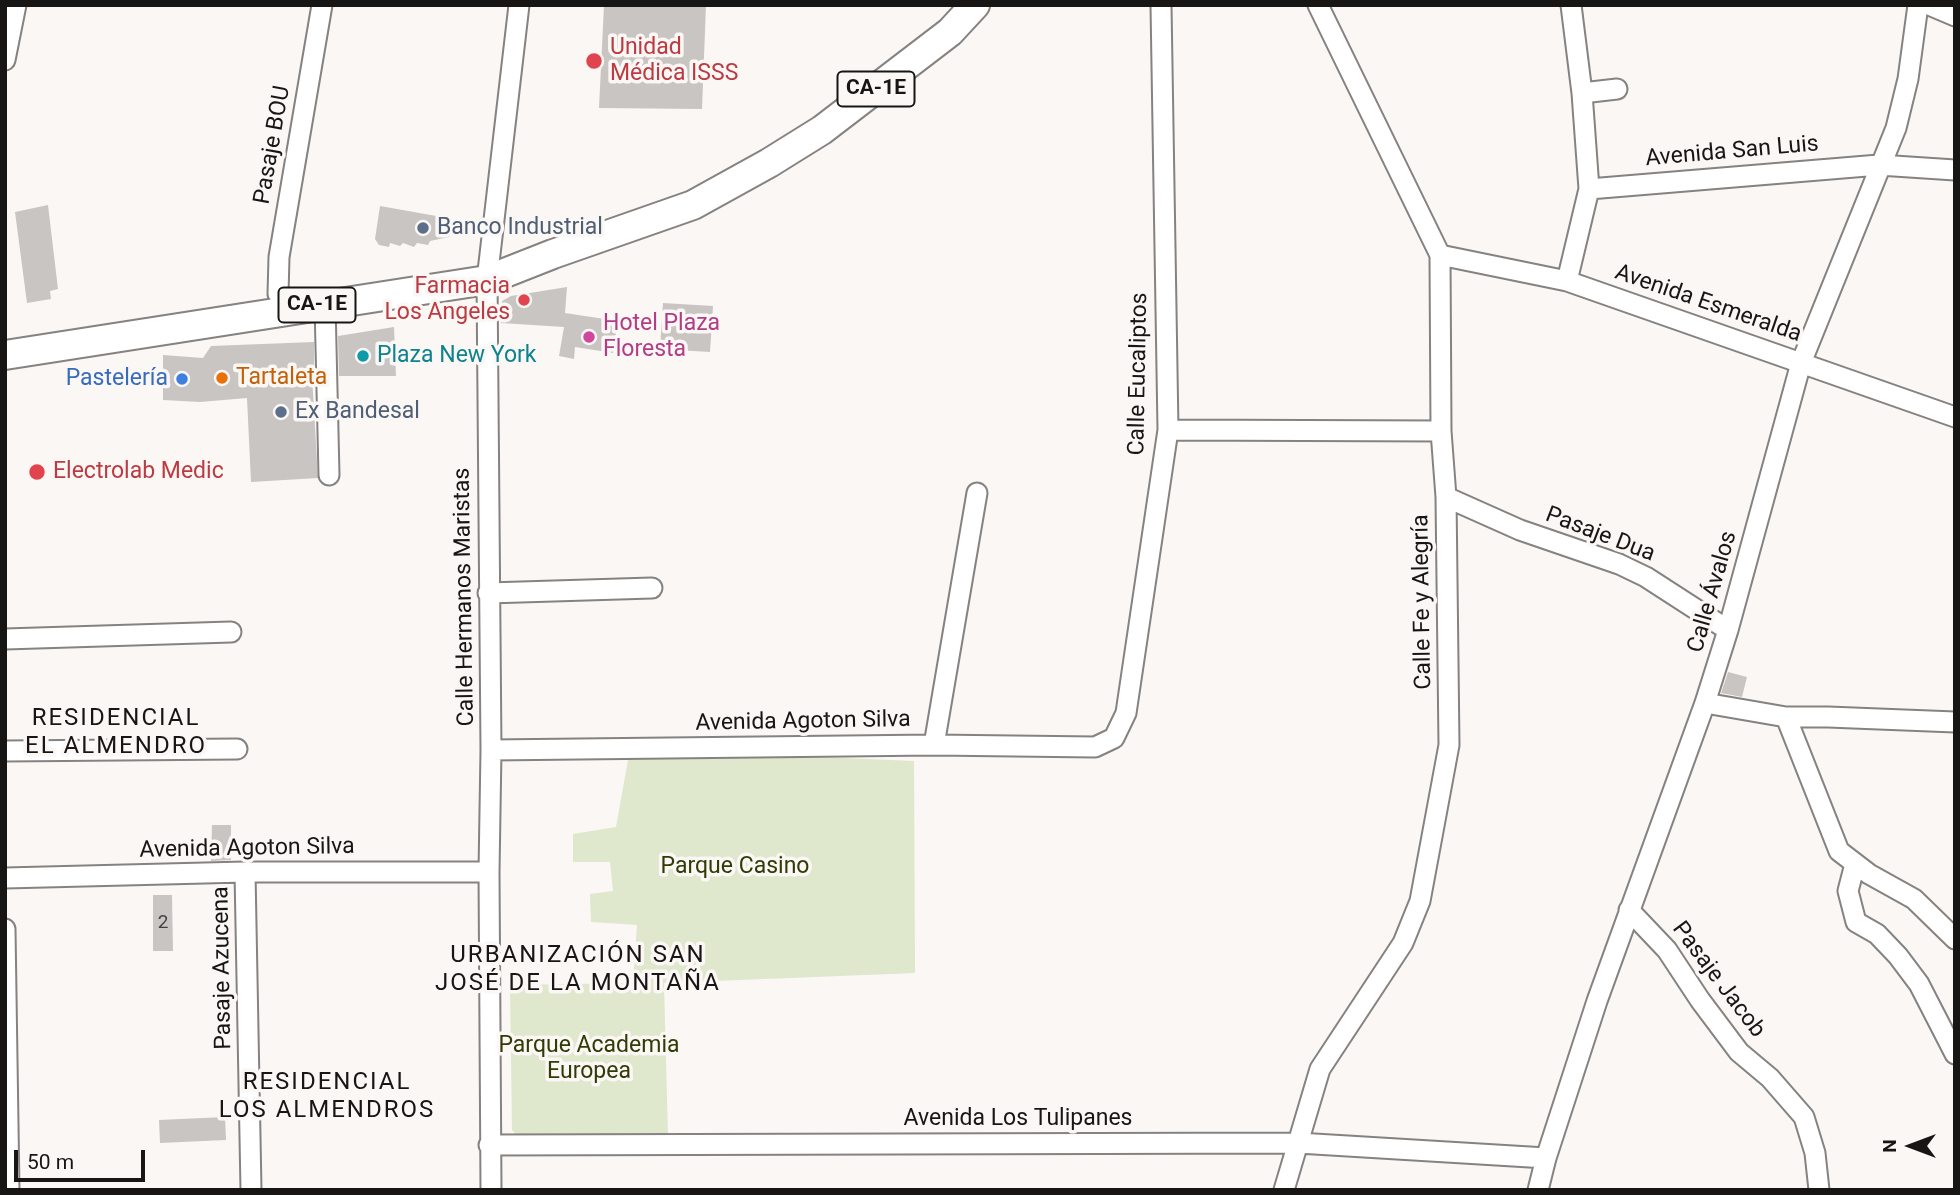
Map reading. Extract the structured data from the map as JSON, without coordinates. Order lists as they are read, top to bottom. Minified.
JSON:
{"streets":{"highway":["CA-1E"],"street":["Pasaje BOU","Avenida San Luis","Avenida Esmeralda","Calle Eucaliptos","Pasaje Dua","Calle Ávalos","Calle Hermanos Maristas","Calle Fe y Alegría","Avenida Agoton Silva","Pasaje Azucena","Pasaje Jacob","Avenida Los Tulipanes"]},"crossings":[["CA-1E","Pasaje BOU"],["CA-1E","Calle Hermanos Maristas"],["Avenida San Luis","Calle Ávalos"],["Avenida Esmeralda","Calle Ávalos"],["Avenida Esmeralda","Calle Fe y Alegría"],["Calle Eucaliptos","Avenida Agoton Silva"],["Pasaje Dua","Calle Ávalos"],["Pasaje Dua","Calle Fe y Alegría"],["Calle Ávalos","Pasaje Jacob"],["Calle Ávalos","Avenida Los Tulipanes"],["Calle Hermanos Maristas","Avenida Agoton Silva"],["Calle Hermanos Maristas","Avenida Los Tulipanes"],["Calle Fe y Alegría","Avenida Los Tulipanes"],["Avenida Agoton Silva","Pasaje Azucena"]],"districts":["RESIDENCIAL EL ALMENDRO","URBANIZACIÓN SAN JOSÉ DE LA MONTAÑA","RESIDENCIAL LOS ALMENDROS"],"parks":["Parque Casino","Parque Academia Europea"],"places":["Unidad Médica ISSS","Banco Industrial","Farmacia Los Angeles","Hotel Plaza Floresta","Plaza New York","Tartaleta","Pastelería","Ex Bandesal","Electrolab Medic"],"house_numbers":["2"],"scale_bar":"50 m","north":"left"}
